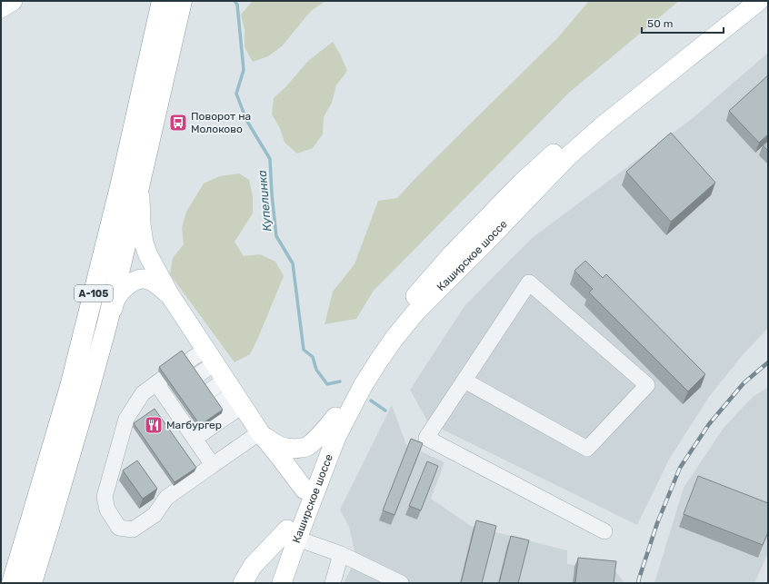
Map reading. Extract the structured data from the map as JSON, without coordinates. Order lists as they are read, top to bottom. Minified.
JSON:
{"streets":{"highway":["А-105"],"main road":["Каширское шоссе"]},"water":["Купелинка"],"places":{"bus stop":["Поворот на Молоково"],"restaurant":["Магбургер"]},"scale_bar":"50 m"}
